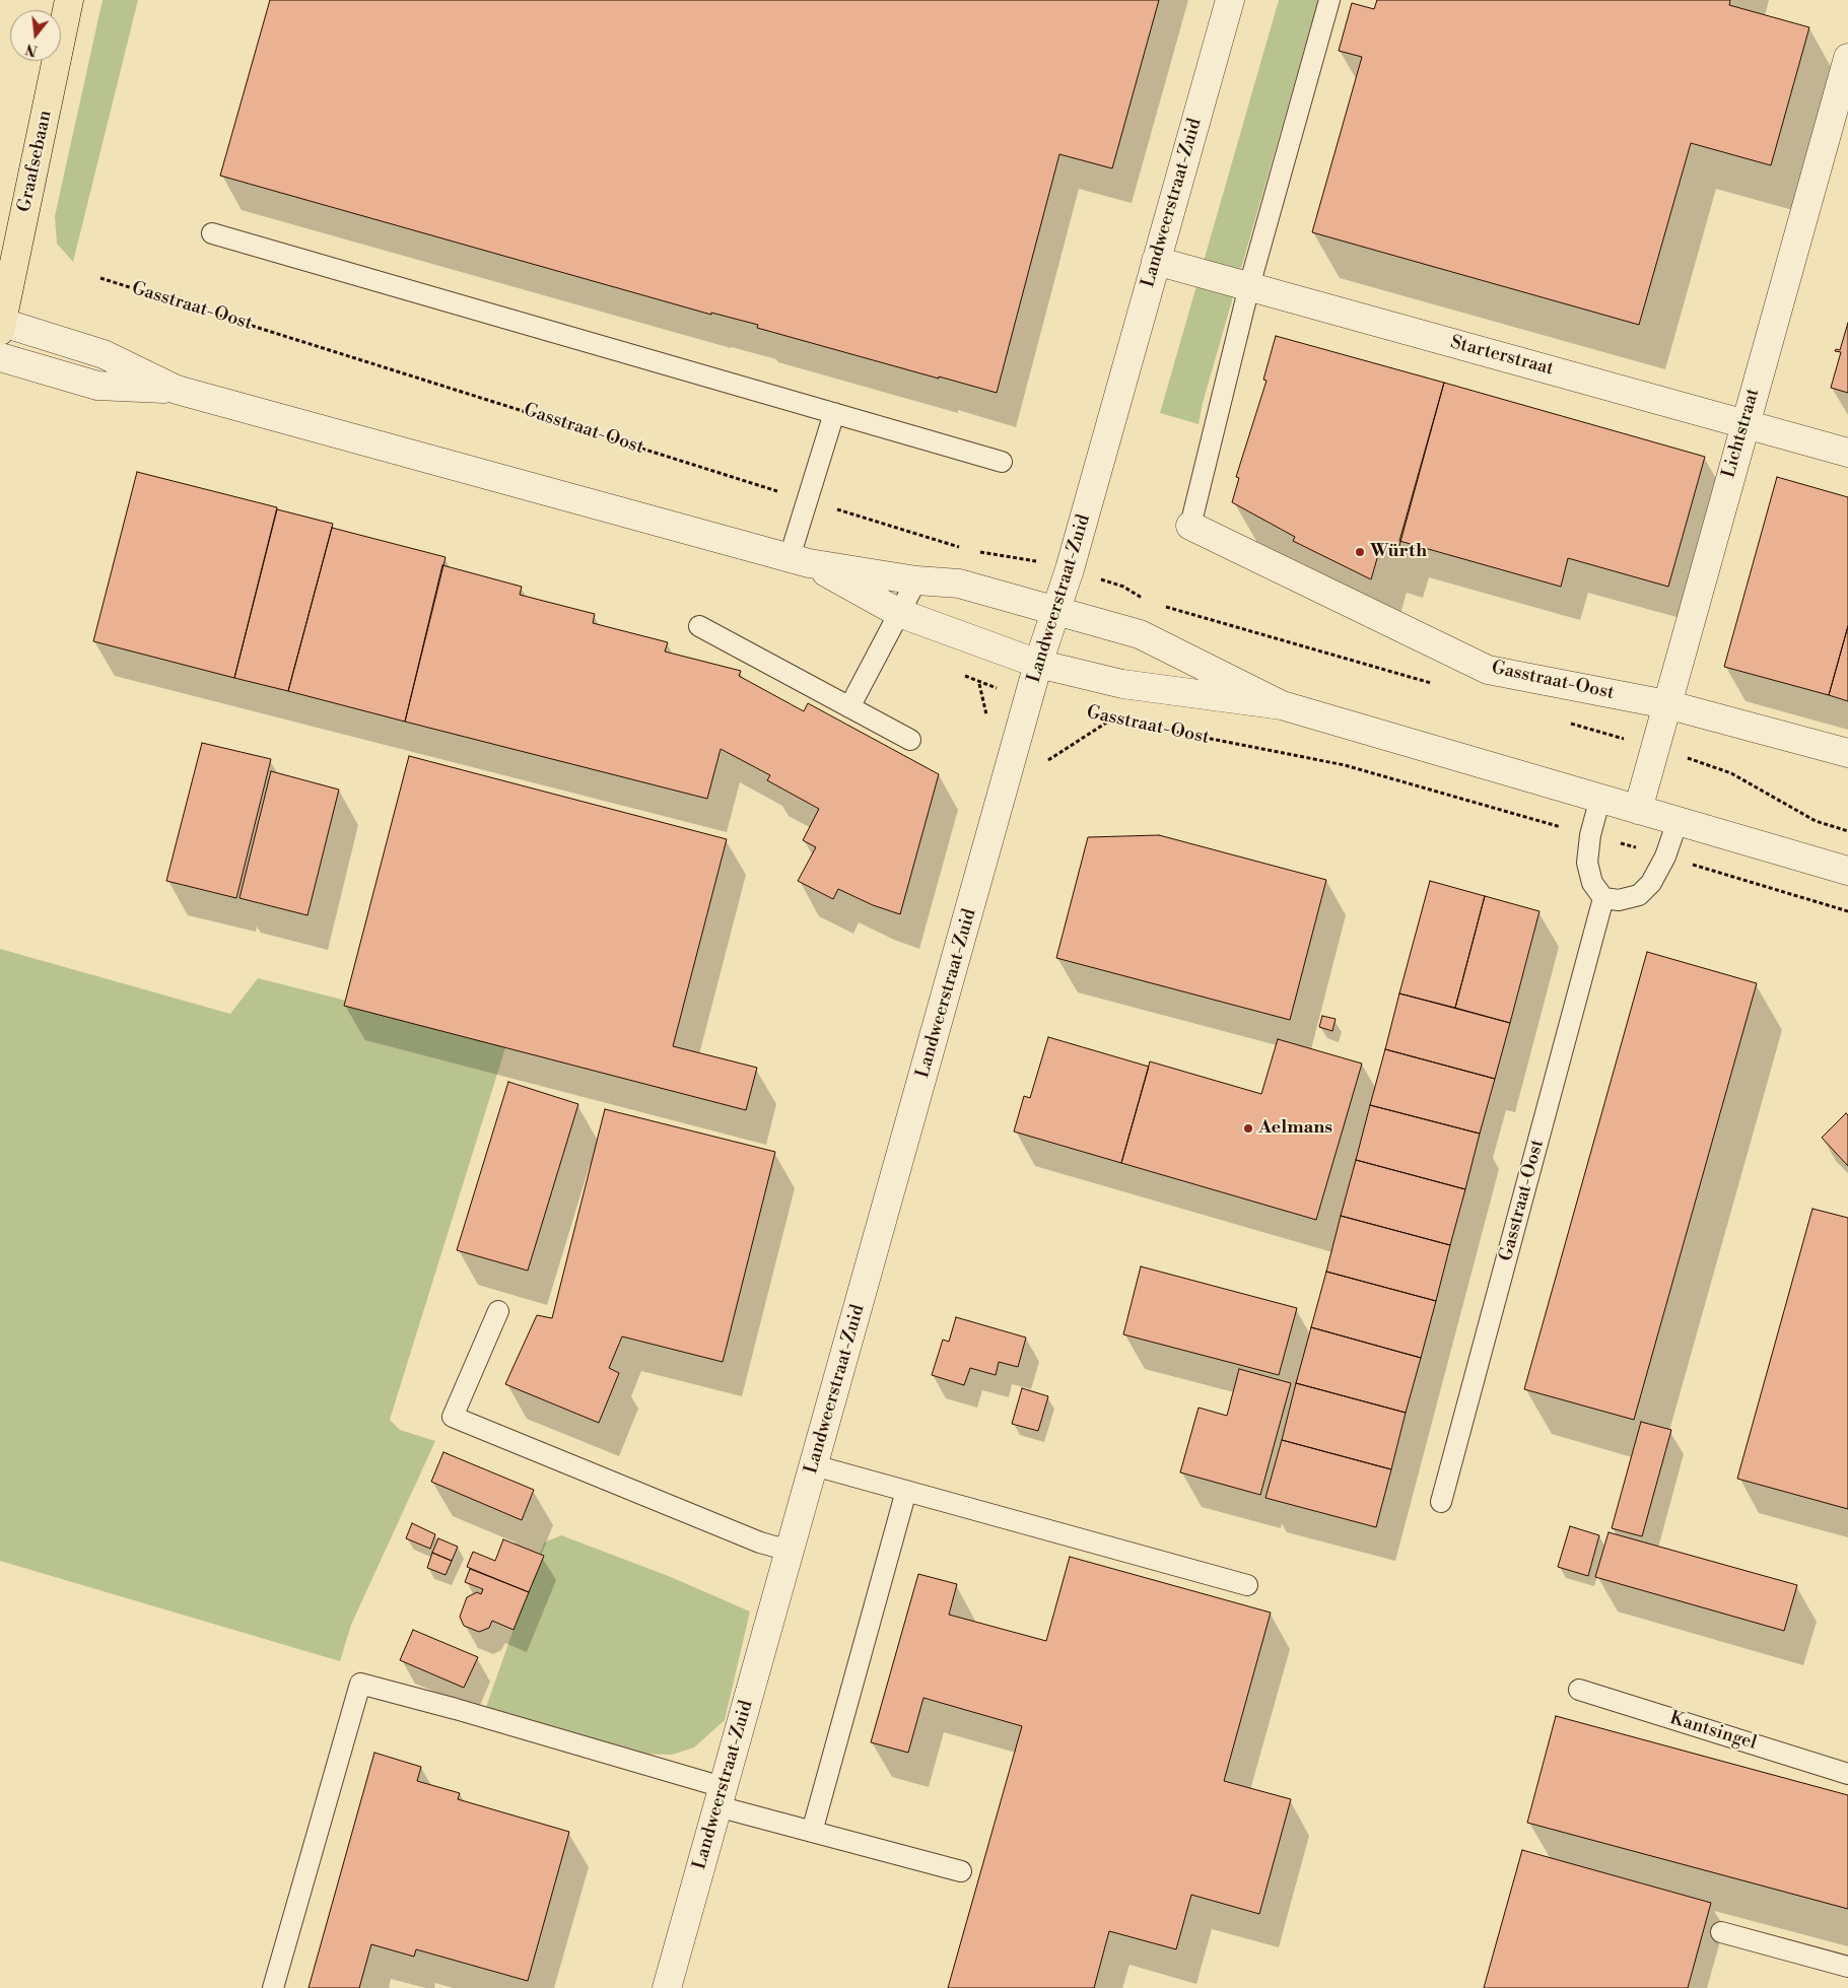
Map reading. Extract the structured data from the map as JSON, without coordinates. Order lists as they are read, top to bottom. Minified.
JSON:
{"streets":{"main road":["Graafsebaan"],"street":["Landweerstraat-Zuid","Gasstraat-Oost","Starterstraat","Lichtstraat"],"lane":["Kantsingel"]},"crossings":[["Graafsebaan","Gasstraat-Oost"],["Landweerstraat-Zuid","Gasstraat-Oost"],["Landweerstraat-Zuid","Starterstraat"],["Gasstraat-Oost","Lichtstraat"],["Starterstraat","Lichtstraat"]],"places":["Würth","Aelmans"],"north":"bottom"}
